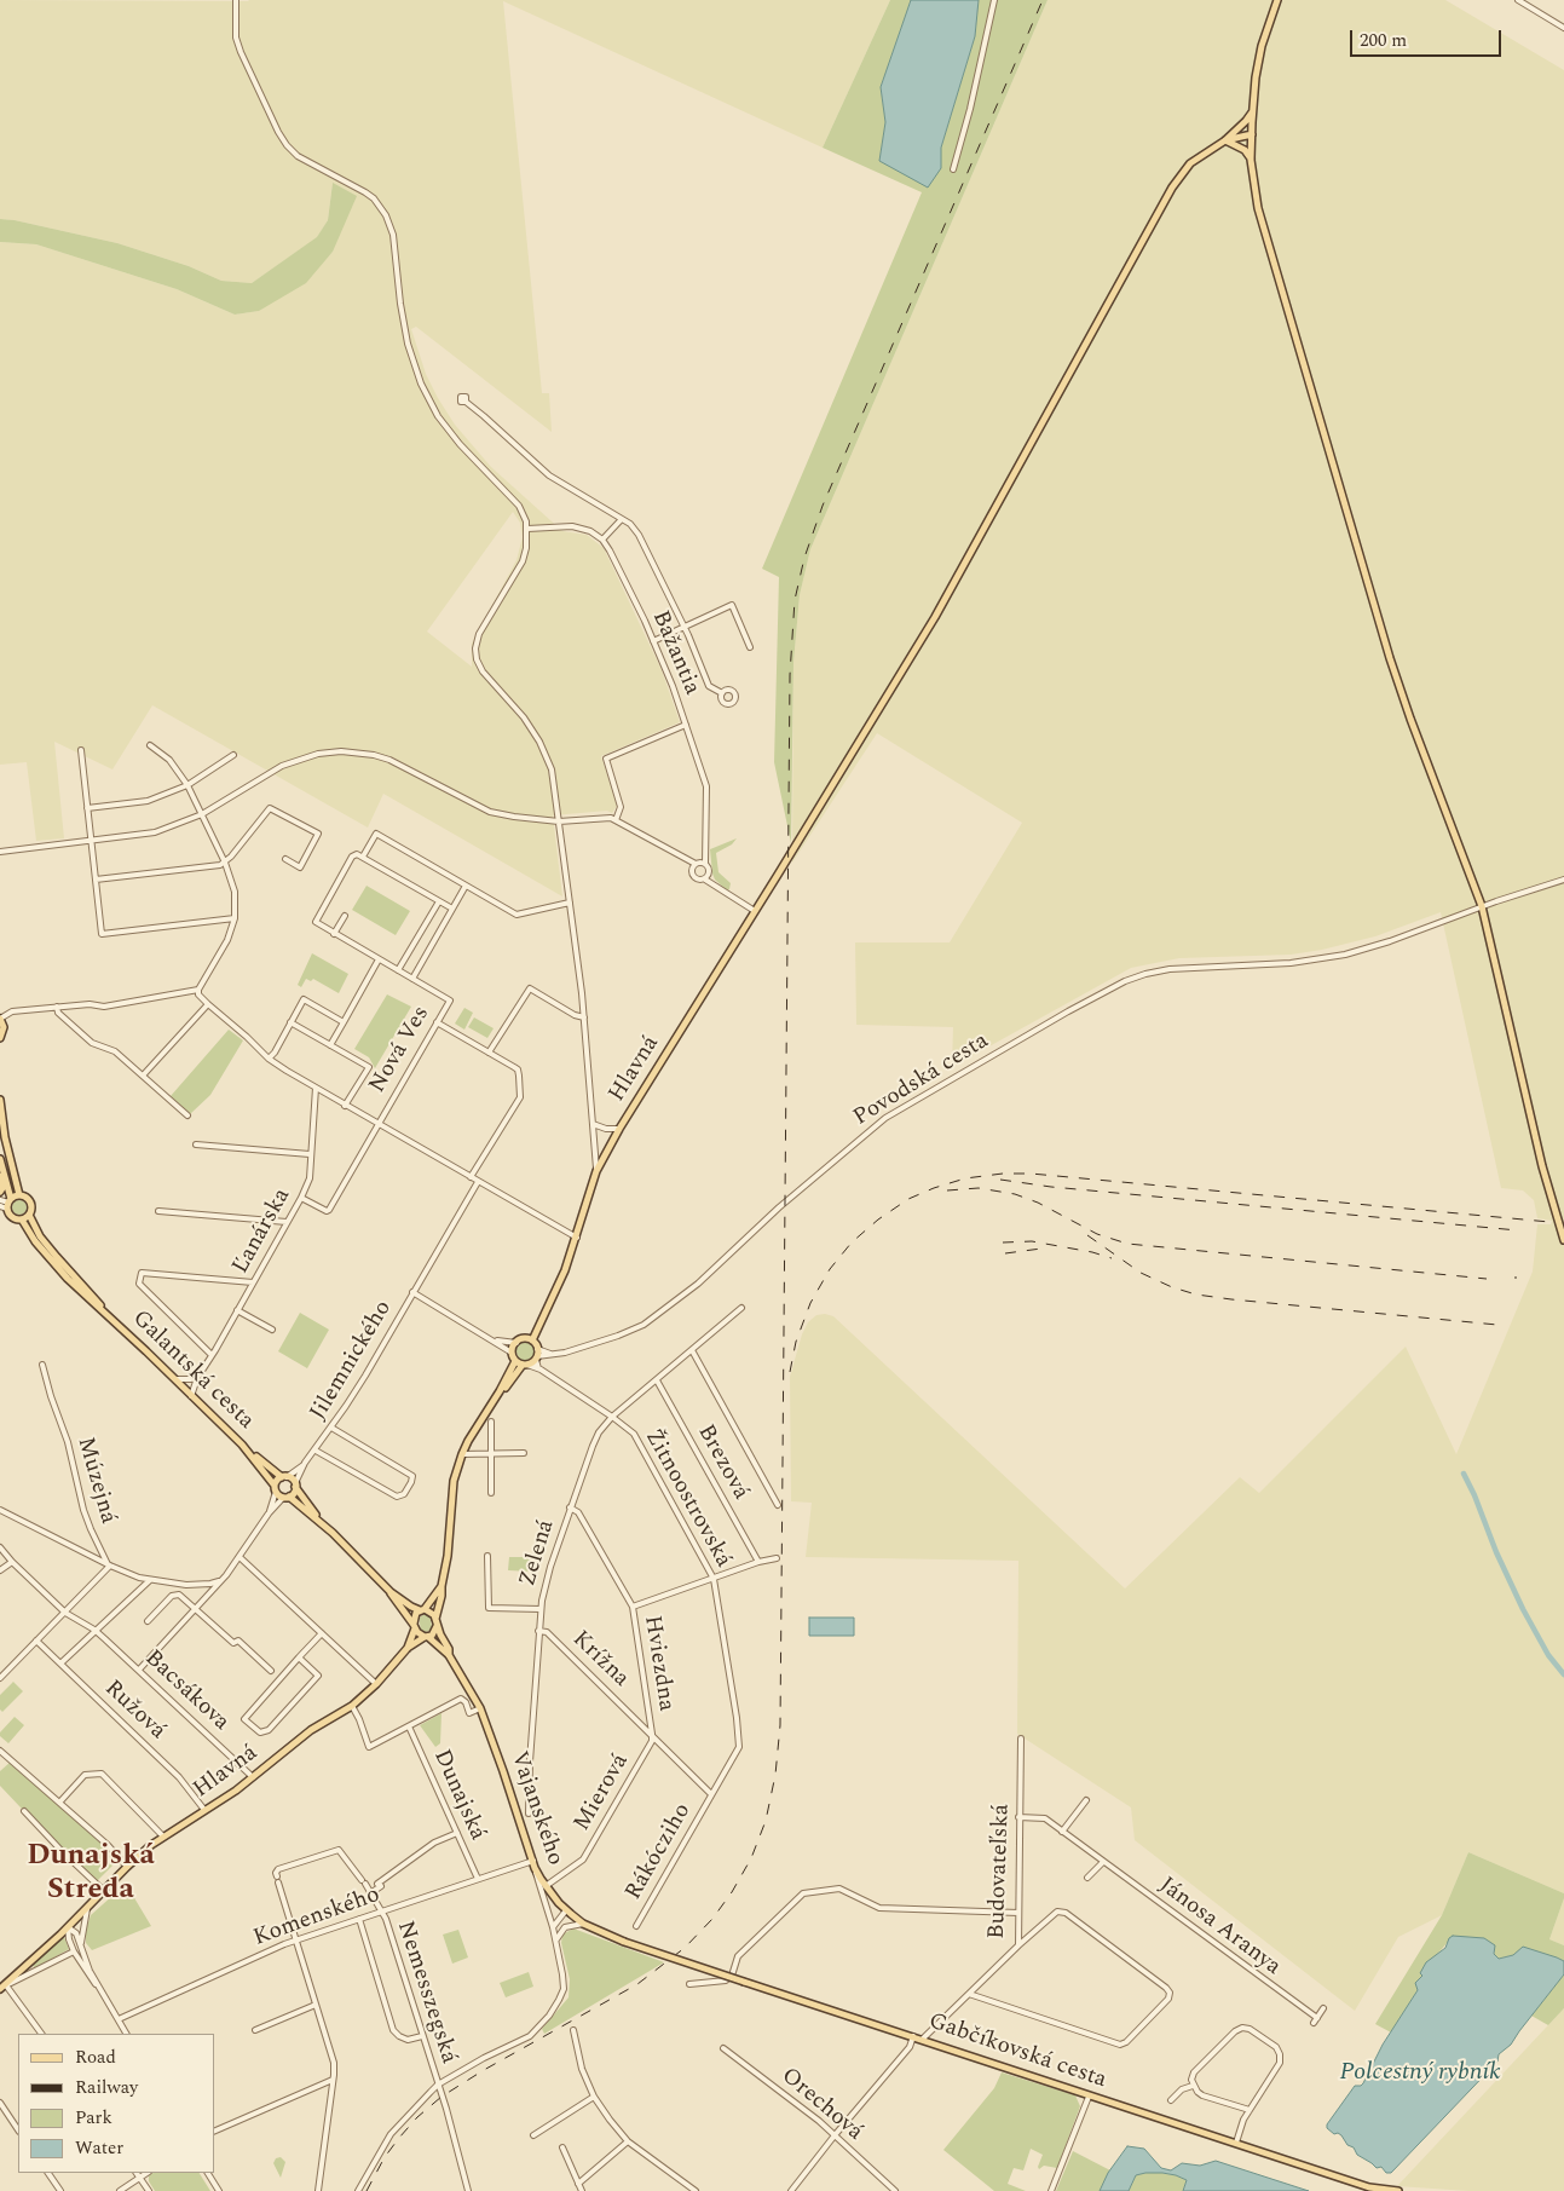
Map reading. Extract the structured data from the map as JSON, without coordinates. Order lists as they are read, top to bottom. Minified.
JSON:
{"streets":{"main road":["Hlavná","Galantská cesta","Vajanského","Gabčíkovská cesta"],"street":["Bažantia","Nová Ves","Povodská cesta","Ľanárska","Jilemnického","Brezová","Múzejná","Žitnoostrovská","Zelená","Krížna","Hviezdna","Bacsákova","Ružová","Mierová","Dunajská","Rákócziho","Budovateľská","Komenského","Jánosa Aranya","Nemesszegská","Orechová"]},"crossings":[["Nová Ves","Ľanárska"],["Hlavná","Povodská cesta"],["Hlavná","Jilemnického"],["Hlavná","Žitnoostrovská"],["Hlavná","Bacsákova"],["Hlavná","Ružová"],["Povodská cesta","Jilemnického"],["Povodská cesta","Žitnoostrovská"],["Ľanárska","Galantská cesta"],["Jilemnického","Galantská cesta"],["Jilemnického","Žitnoostrovská"],["Brezová","Zelená"],["Žitnoostrovská","Zelená"],["Žitnoostrovská","Krížna"],["Žitnoostrovská","Rákócziho"],["Zelená","Krížna"],["Zelená","Hviezdna"],["Krížna","Hviezdna"],["Krížna","Mierová"],["Krížna","Rákócziho"],["Hviezdna","Mierová"],["Mierová","Vajanského"],["Dunajská","Komenského"],["Vajanského","Komenského"],["Vajanského","Gabčíkovská cesta"],["Budovateľská","Jánosa Aranya"],["Budovateľská","Gabčíkovská cesta"],["Komenského","Nemesszegská"]],"districts":["Dunajská Streda"],"water":["Polcestný rybník"],"legend":["Road","Railway","Park","Water"],"scale_bar":"200 m"}
